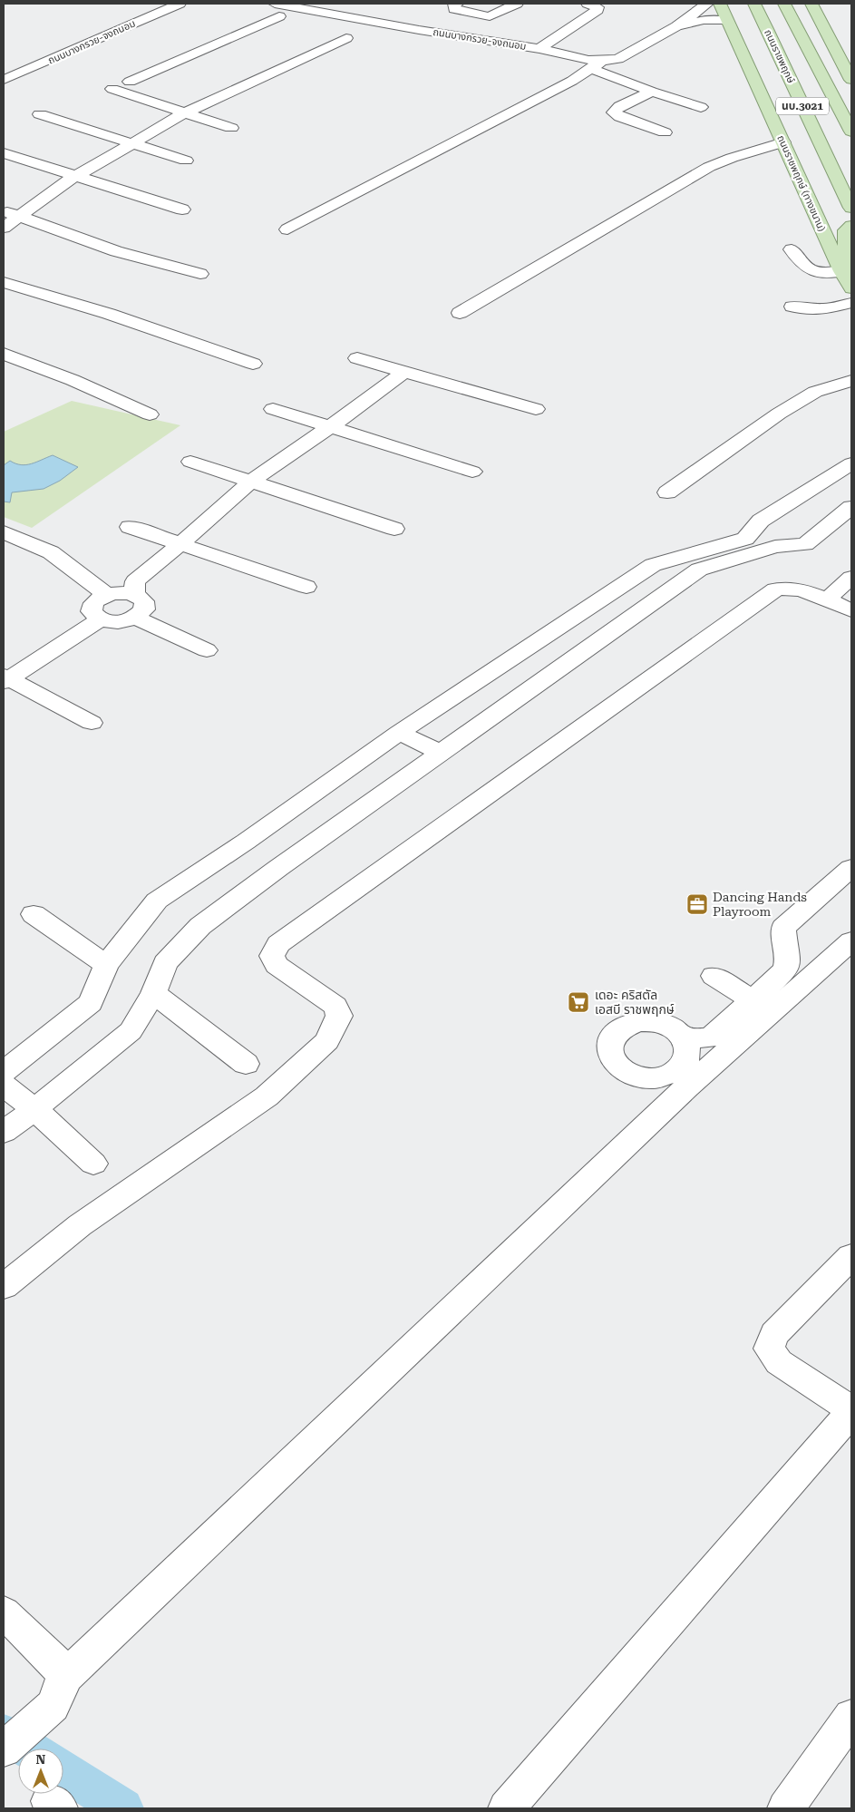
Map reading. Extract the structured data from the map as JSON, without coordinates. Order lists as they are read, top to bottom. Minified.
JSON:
{"streets":{"main road":["ถนนราชพฤกษ์","นบ.3021","ถนนราชพฤกษ์ (ทางขนาน)"],"street":["ถนนบางกรวย-จงถนอม"]},"crossings":[["ถนนบางกรวย-จงถนอม","ถนนราชพฤกษ์ (ทางขนาน)"]],"places":{"office":["Dancing Hands Playroom"],"supermarket":["เดอะ คริสตัล เอสบี ราชพฤกษ์"]},"north":"top"}
